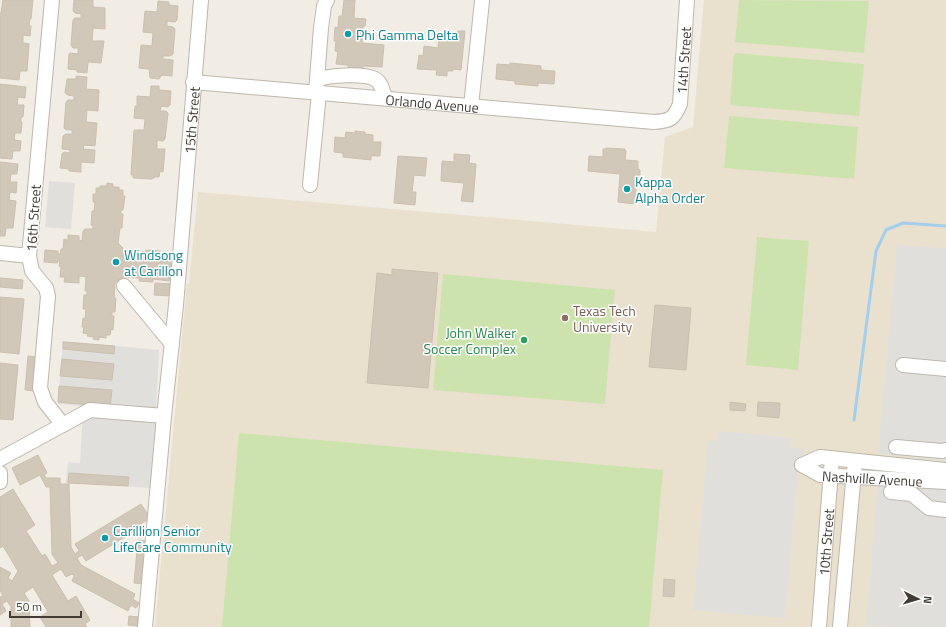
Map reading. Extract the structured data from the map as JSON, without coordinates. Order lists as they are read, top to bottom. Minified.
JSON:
{"streets":{"street":["14th Street","Orlando Avenue","15th Street","16th Street","Nashville Avenue","10th Street"]},"crossings":[["14th Street","Orlando Avenue"],["Orlando Avenue","15th Street"],["Nashville Avenue","10th Street"]],"places":["Phi Gamma Delta","Kappa Alpha Order","Windsong at Carillon","Texas Tech University","John Walker Soccer Complex","Carillion Senior LifeCare Community"],"scale_bar":"50 m","north":"right"}
